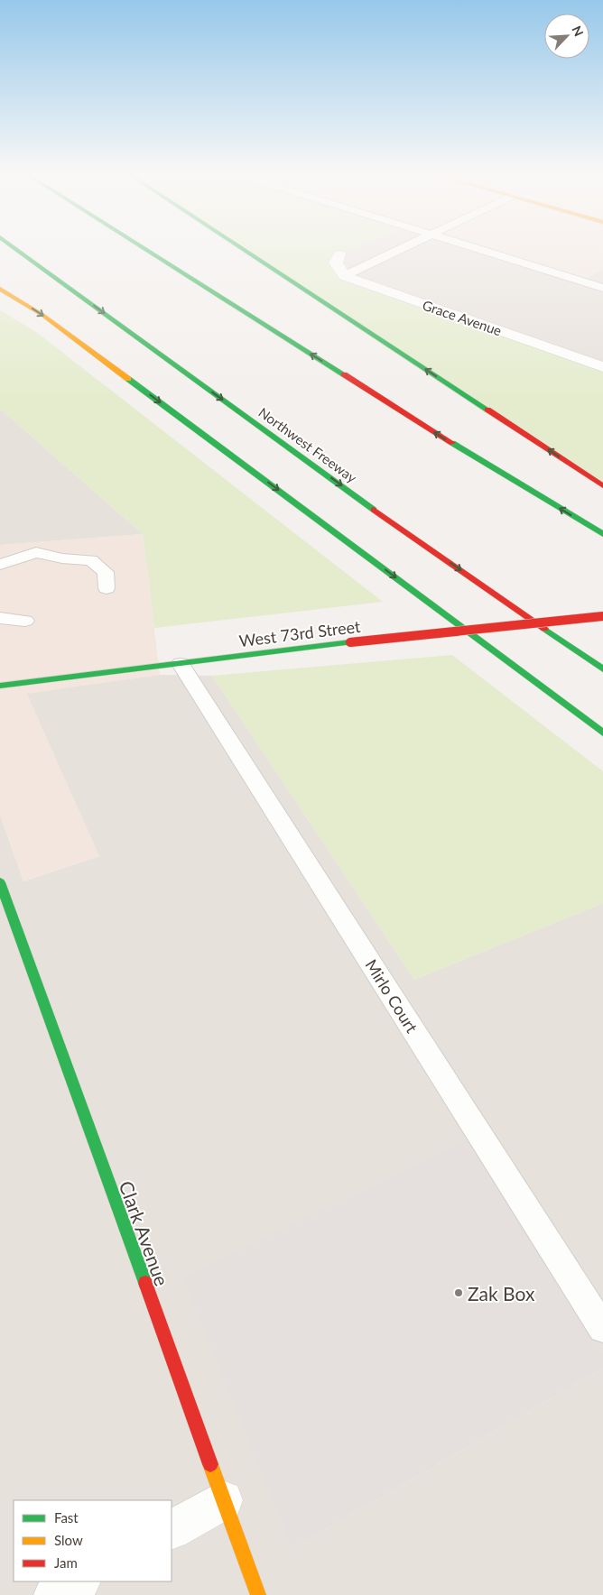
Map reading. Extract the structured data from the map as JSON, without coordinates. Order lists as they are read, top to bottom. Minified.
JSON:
{"streets":{"main road":["Northwest Freeway","West 73rd Street","Clark Avenue"],"street":["Grace Avenue"],"lane":["Mirlo Court"]},"crossings":[["West 73rd Street","Mirlo Court"]],"places":["Zak Box"],"legend":["Fast","Slow","Jam"],"north":"top right"}
